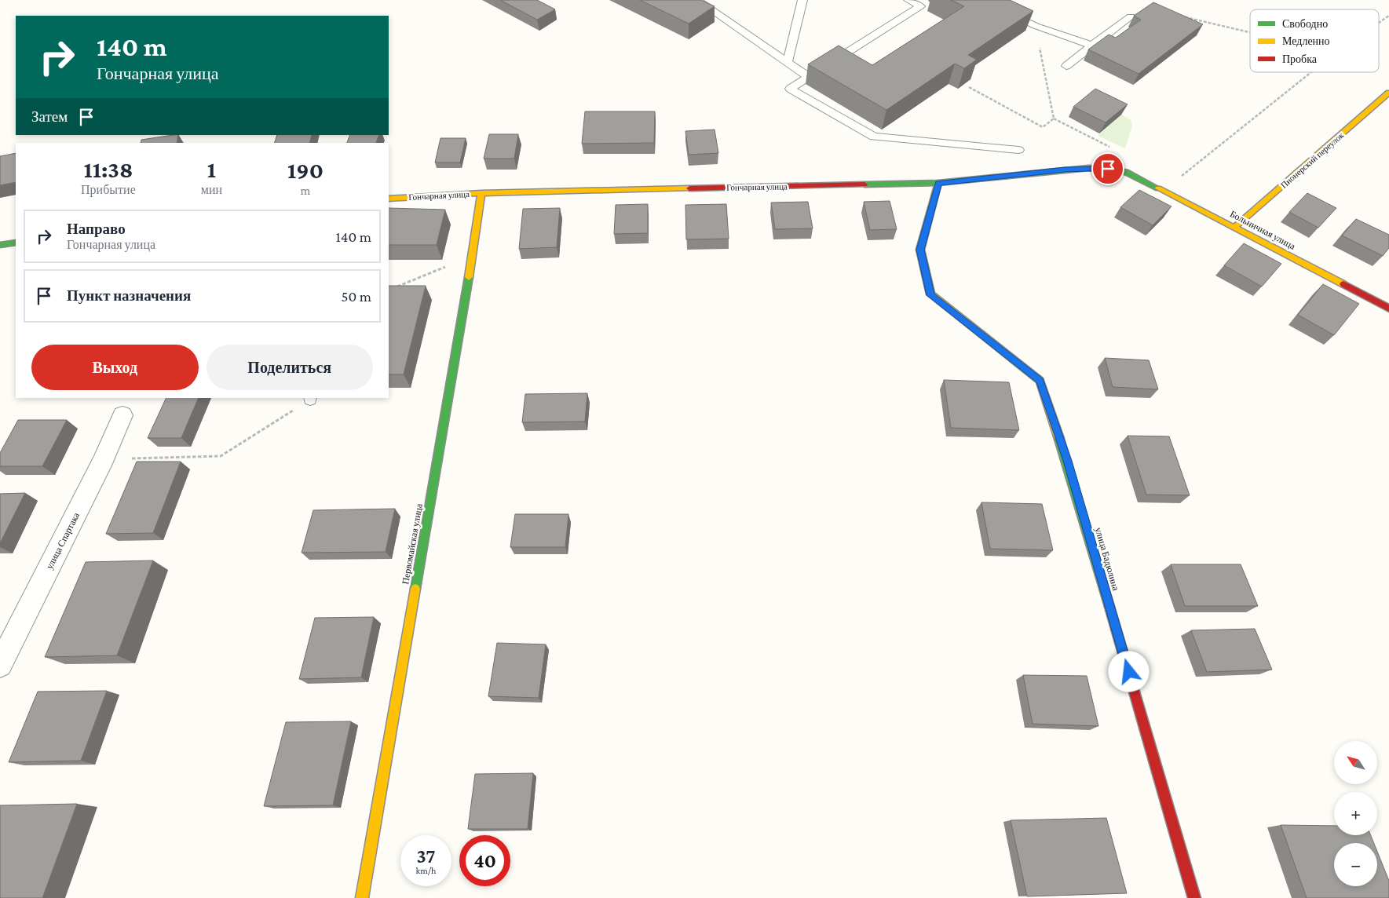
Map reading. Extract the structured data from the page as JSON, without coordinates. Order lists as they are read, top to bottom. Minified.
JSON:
{"streets":{"street":["Пионерский переулок","Гончарная улица","Больничная улица","улица Спартака","Первомайская улица","улица Бадюлина"]},"crossings":[["Пионерский переулок","Больничная улица"],["Гончарная улица","Больничная улица"],["Гончарная улица","Первомайская улица"],["Гончарная улица","улица Бадюлина"]],"legend":["Свободно","Медленно","Пробка"],"north":"top left","page":{"turn":["140 m","Гончарная улица"],"then":"Затем","eta":["11:38","Прибытие","1","мин","190","m"],"list":[{"name":"Направо","note":"Гончарная улица","value":"140 m"},{"name":"Пункт назначения","value":"50 m"}],"buttons":["Выход","Поделиться"],"map_buttons":["+","−"],"speed":"37 km/h","limit":"40"}}
